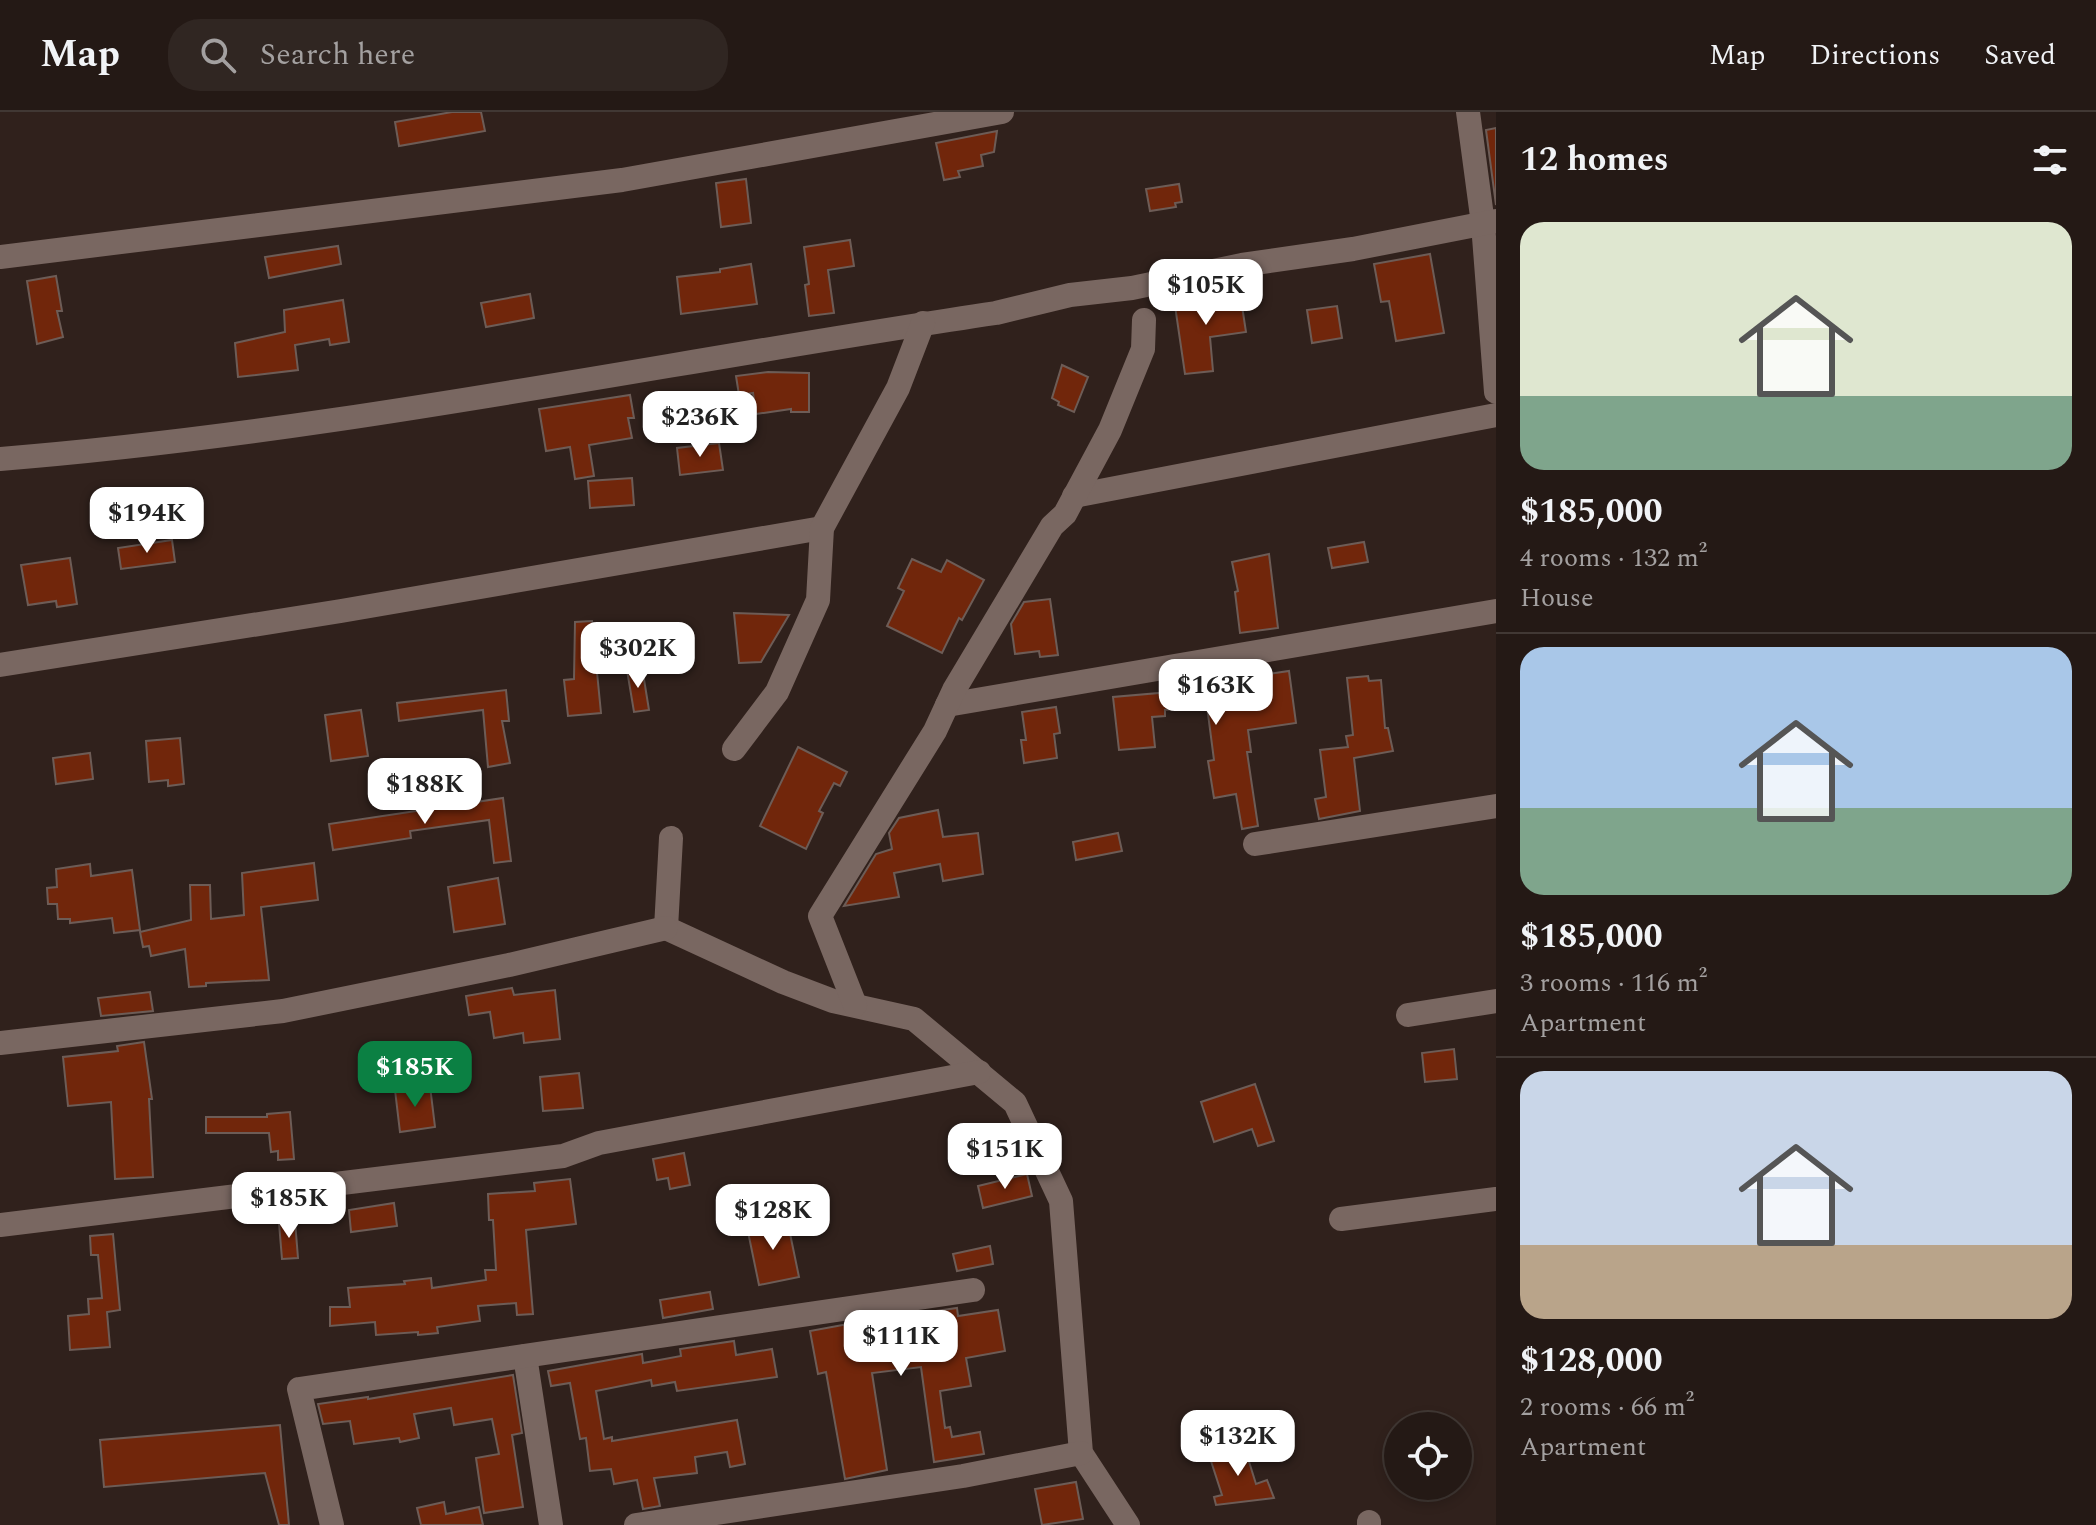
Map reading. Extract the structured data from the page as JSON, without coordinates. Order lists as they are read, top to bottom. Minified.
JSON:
{"page":{"header":"Map","search":"Search here","nav":["Map","Directions","Saved"],"heading":"12 homes","list":[{"name":"$185,000","note":"4 rooms · 132 m² · House"},{"name":"$185,000","note":"3 rooms · 116 m² · Apartment"},{"name":"$128,000","note":"2 rooms · 66 m² · Apartment"}],"price":["$105K","$236K","$194K","$302K","$163K","$188K","$185K","$151K","$185K","$128K","$111K","$132K"]}}
